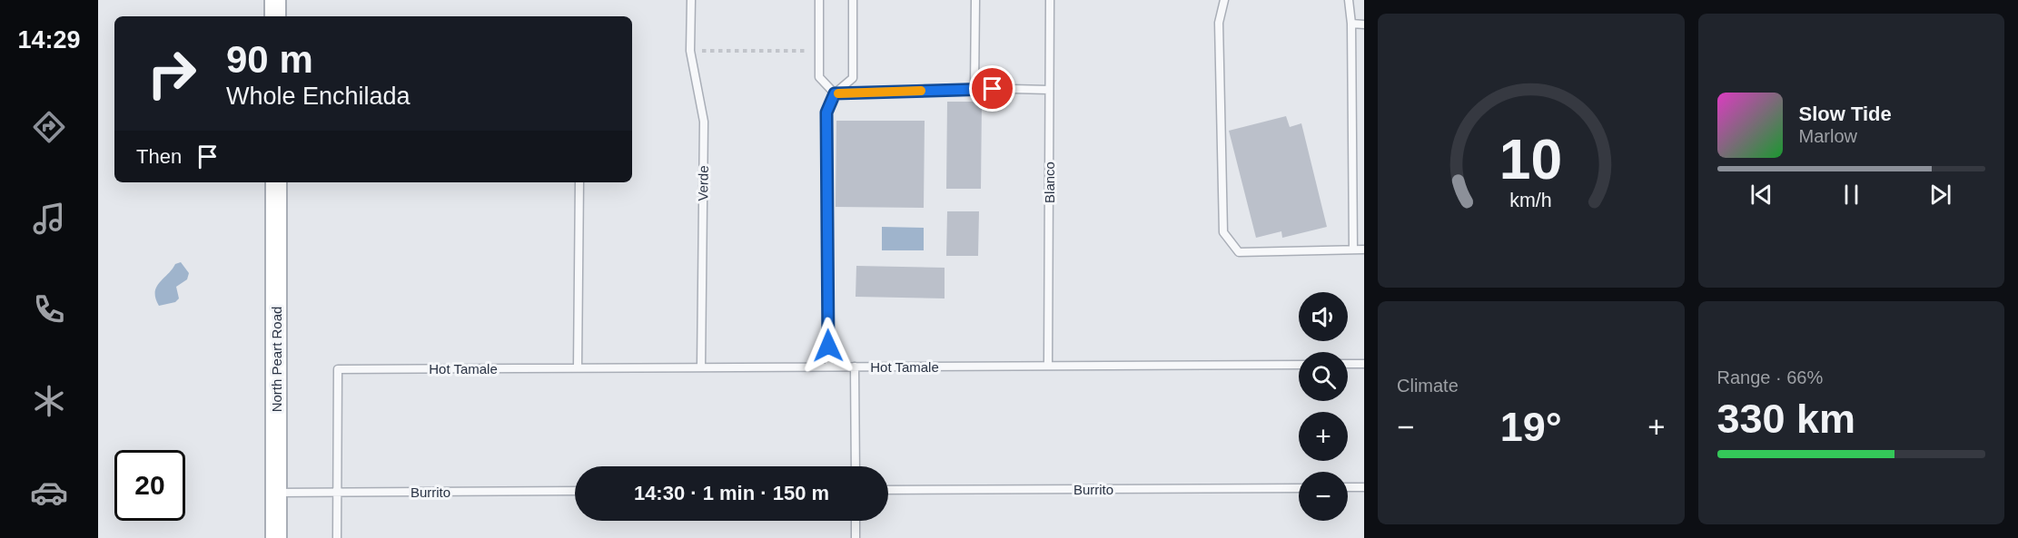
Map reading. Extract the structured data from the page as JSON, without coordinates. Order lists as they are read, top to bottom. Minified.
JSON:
{"streets":{"street":["North Peart Road"],"lane":["Blanco","Verde","Hot Tamale","Burrito"]},"crossings":[["Blanco","Hot Tamale"],["Verde","Hot Tamale"],["North Peart Road","Burrito"],["Hot Tamale","Burrito"]],"page":{"tabs":"14:29","turn":["90 m","Whole Enchilada"],"song":["Slow Tide","Marlow"],"then":"Then","map_buttons":["+","−"],"tile":["Climate",["Range · 66%","330 km"]],"heat":["−","19°","+"],"limit":"20","trip":"14:30 · 1 min · 150 m","gauge":["10","km/h"]}}
